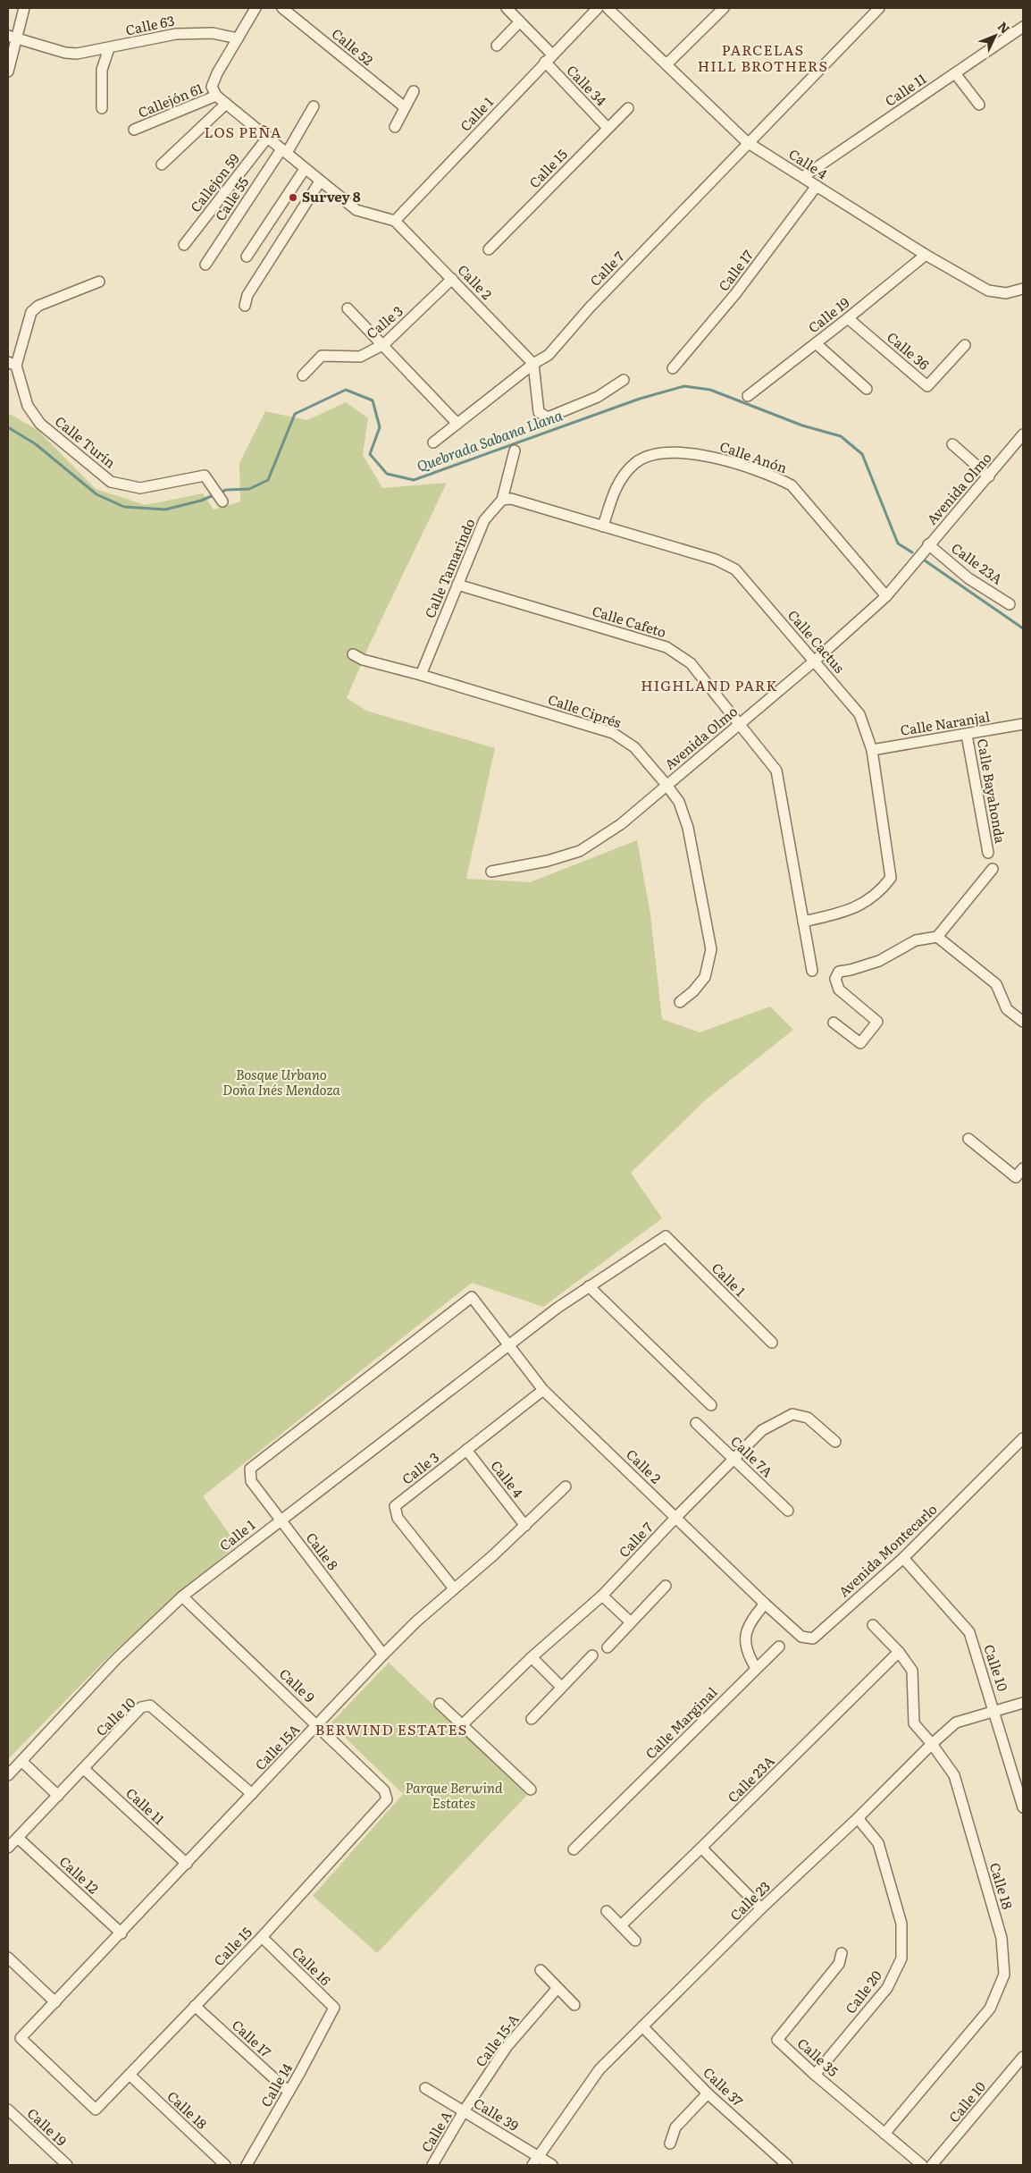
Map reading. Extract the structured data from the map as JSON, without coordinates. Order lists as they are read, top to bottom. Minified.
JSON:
{"streets":{"street":["Calle 63","Calle 52","Calle 34","Calle 11","Callejón 61","Calle 1","Calle 4","Calle 15","Callejon 59","Calle 55","Calle 7","Calle 17","Calle 2","Calle 19","Calle 3","Calle 36","Calle Turín","Calle Anón","Avenida Olmo","Calle 23A","Calle Tamarindo","Calle Cafeto","Calle Cactus","Calle Ciprés","Calle Naranjal","Calle Bayahonda","Calle 7A","Avenida Montecarlo","Calle 8","Calle 10","Calle 9","Calle Marginal","Calle 15A","Calle 12","Calle 18","Calle 23","Calle 16","Calle 20","Calle 15-A","Calle 35","Calle 14","Calle 37","Calle 39","Calle A"]},"crossings":[["Calle 34","Calle 1"],["Calle 34","Calle 15"],["Calle 11","Calle 4"],["Calle 11","Calle 10"],["Calle 11","Calle 15A"],["Calle 1","Calle 2"],["Calle 1","Calle 8"],["Calle 1","Calle 9"],["Calle 4","Calle 7"],["Calle 4","Calle 17"],["Calle 4","Calle 19"],["Calle 4","Calle 3"],["Calle 4","Calle 15A"],["Calle 15","Calle 17"],["Calle 15","Calle 9"],["Calle 15","Calle 15A"],["Calle 15","Calle 18"],["Calle 15","Calle 16"],["Calle 7","Calle 2"],["Calle 7","Calle 7A"],["Calle 17","Calle 14"],["Calle 2","Calle 3"],["Calle 2","Avenida Montecarlo"],["Calle 2","Calle 8"],["Calle 19","Calle 36"],["Calle 3","Calle 15A"],["Calle Anón","Avenida Olmo"],["Calle Anón","Calle Cactus"],["Avenida Olmo","Calle 23A"],["Avenida Olmo","Calle Cafeto"],["Avenida Olmo","Calle Cactus"],["Avenida Olmo","Calle Ciprés"],["Calle 23A","Calle 18"],["Calle Tamarindo","Calle Cafeto"],["Calle Tamarindo","Calle Cactus"],["Calle Tamarindo","Calle Ciprés"],["Calle Cafeto","Calle Cactus"],["Calle Cactus","Calle Naranjal"],["Calle Naranjal","Calle Bayahonda"],["Avenida Montecarlo","Calle 10"],["Calle 8","Calle 15A"],["Calle 10","Calle 15A"],["Calle 10","Calle 12"],["Calle 10","Calle 23"],["Calle 9","Calle 15A"],["Calle 15A","Calle 12"],["Calle 18","Calle 23"],["Calle 18","Calle 35"],["Calle 23","Calle 20"],["Calle 23","Calle 37"],["Calle 23","Calle 39"],["Calle 16","Calle 14"],["Calle 20","Calle 35"],["Calle 15-A","Calle 39"],["Calle 15-A","Calle A"],["Calle 39","Calle A"]],"districts":["PARCELAS HILL BROTHERS","LOS PEÑA","HIGHLAND PARK","BERWIND ESTATES"],"water":["Quebrada Sabana Llana"],"parks":["Bosque Urbano Doña Inés Mendoza","Parque Berwind Estates"],"places":["Survey 8"],"north":"top right"}
